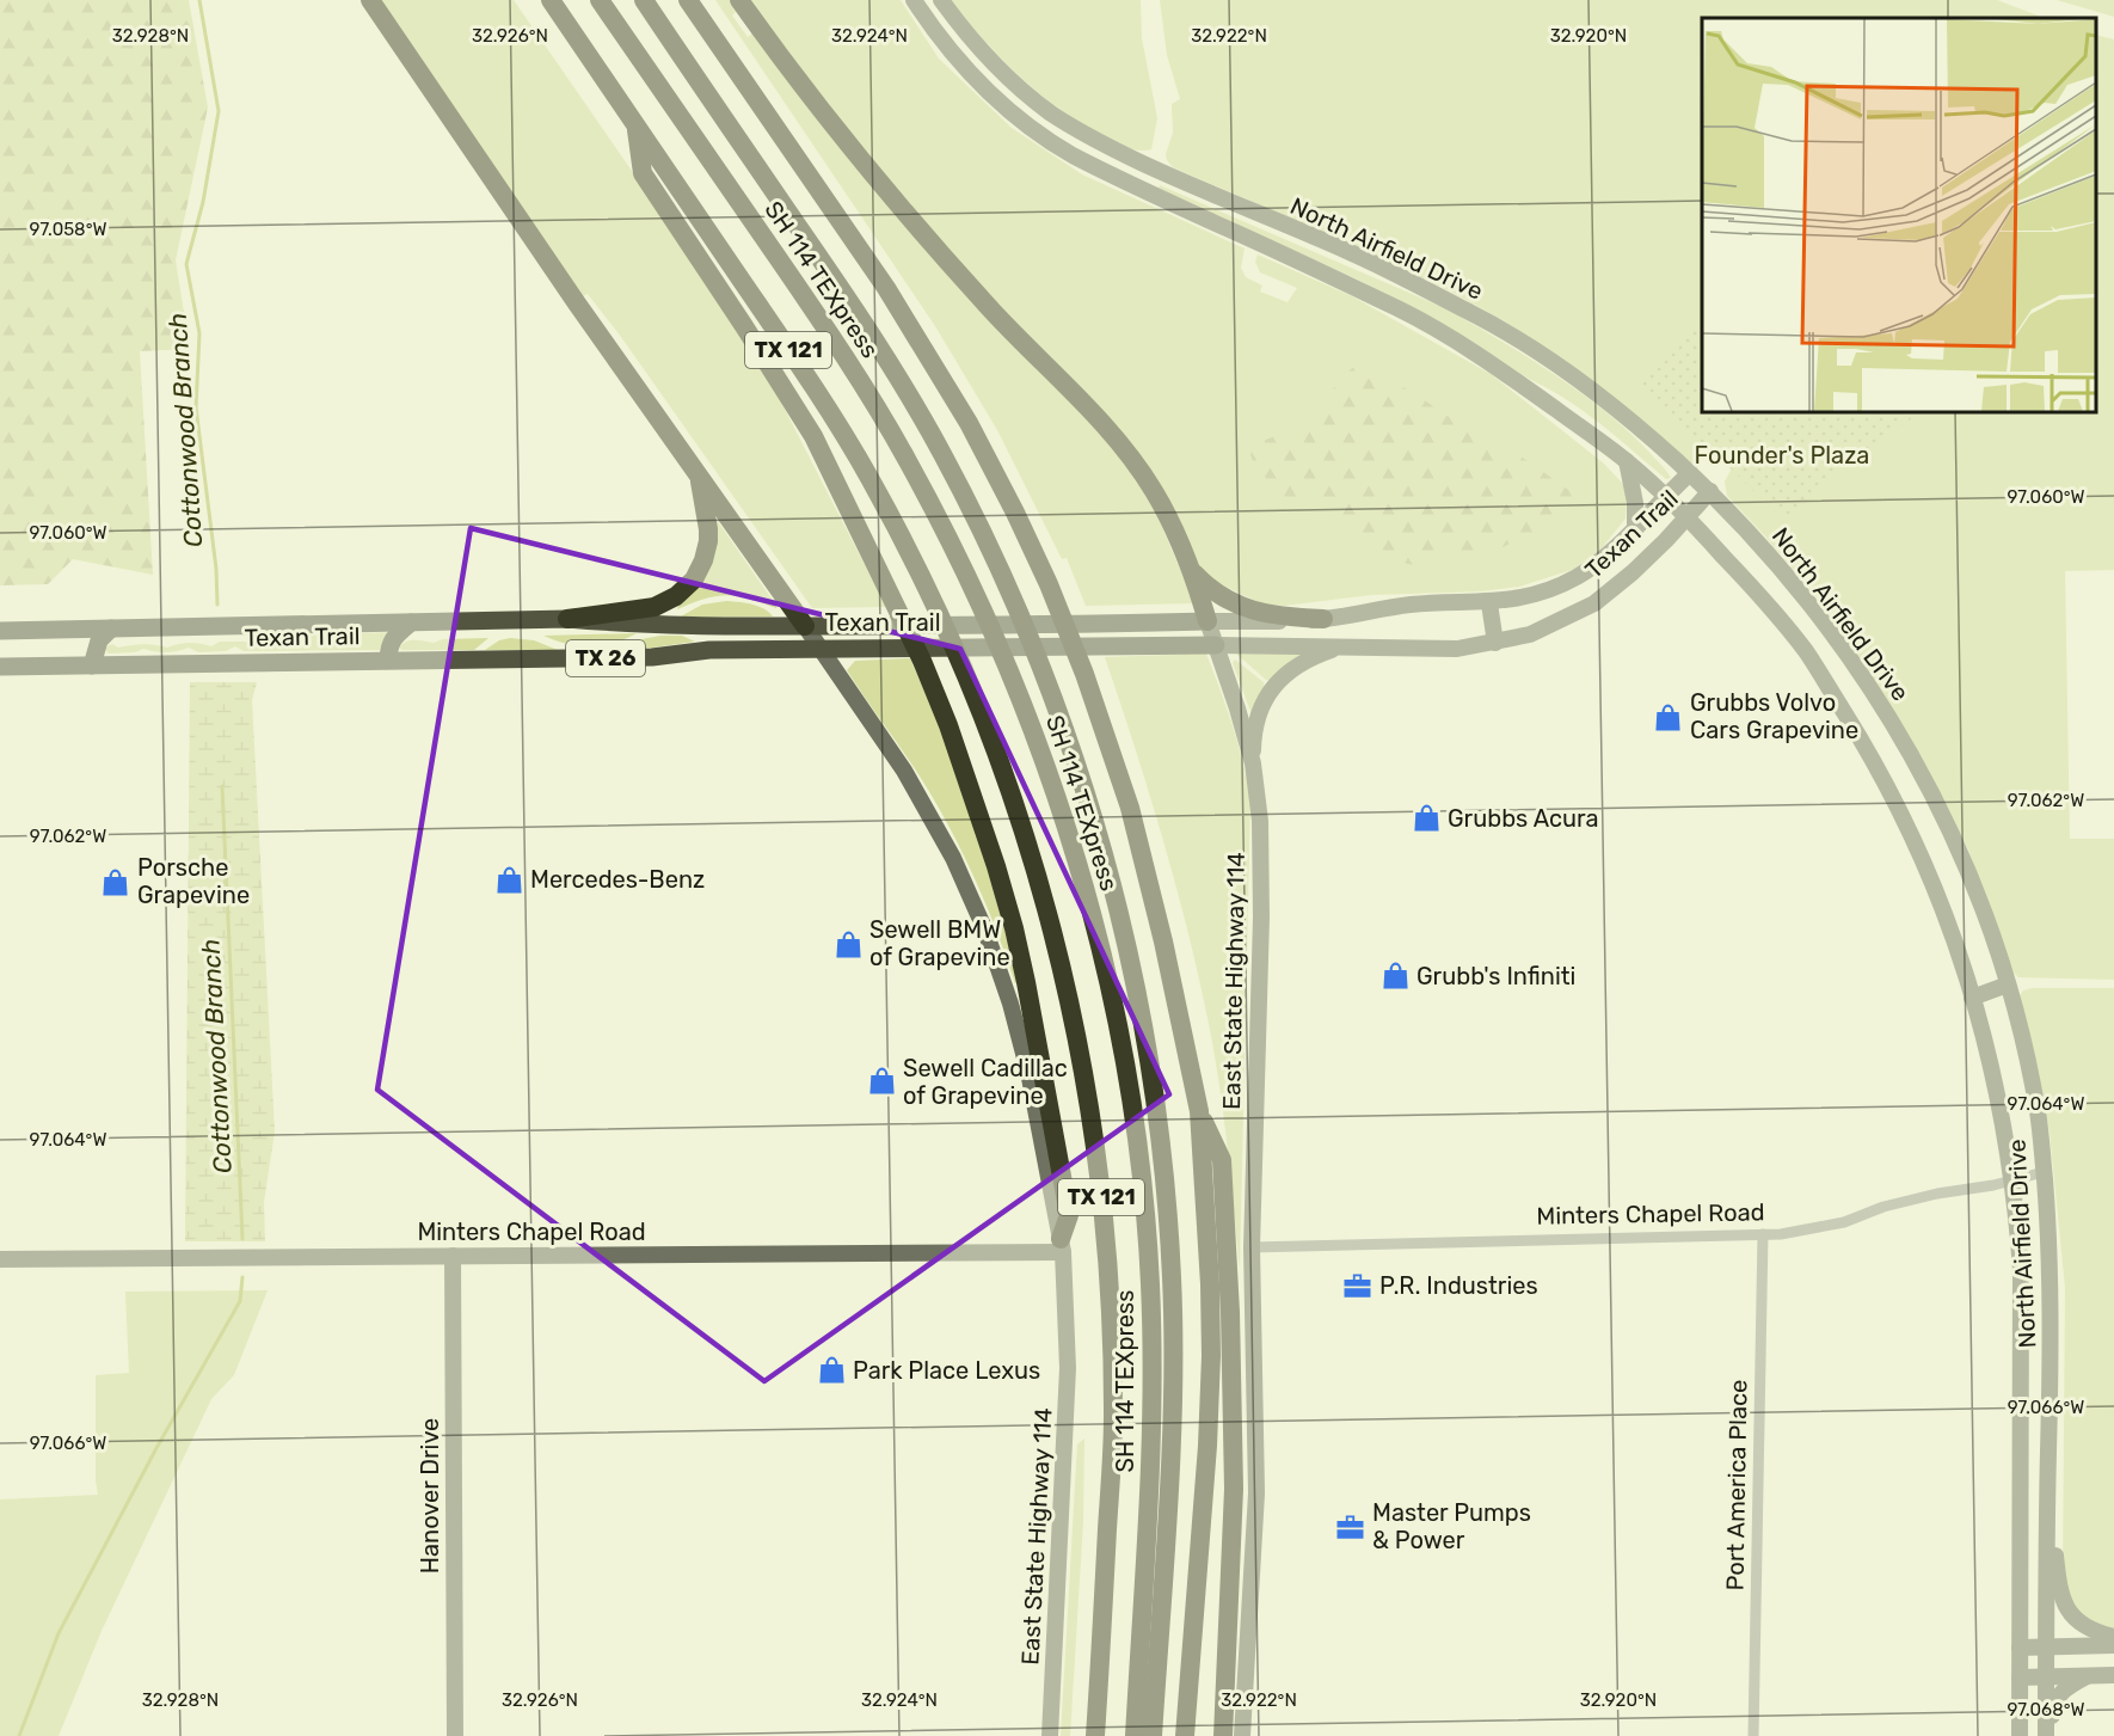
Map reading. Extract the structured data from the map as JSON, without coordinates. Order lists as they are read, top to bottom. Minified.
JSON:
{"streets":{"highway":["SH 114 TEXpress","TX 121"],"main road":["North Airfield Drive","Texan Trail","TX 26","East State Highway 114","Minters Chapel Road","Hanover Drive"],"street":["Port America Place"]},"crossings":[["North Airfield Drive","Texan Trail"],["North Airfield Drive","Minters Chapel Road"],["Texan Trail","East State Highway 114"],["East State Highway 114","Minters Chapel Road"],["Minters Chapel Road","Port America Place"],["Minters Chapel Road","Hanover Drive"]],"water":["Cottonwood Branch"],"parks":["Founder's Plaza"],"places":{"shop":["Grubbs Volvo Cars Grapevine","Grubbs Acura","Mercedes-Benz","Porsche Grapevine","Sewell BMW of Grapevine","Grubb's Infiniti","Sewell Cadillac of Grapevine","Park Place Lexus"],"office":["P.R. Industries","Master Pumps & Power"]},"coordinates":["32.928°N","32.926°N","32.924°N","32.922°N","32.920°N","97.058°W","97.060°W","97.062°W","97.064°W","97.066°W","97.068°W"]}
